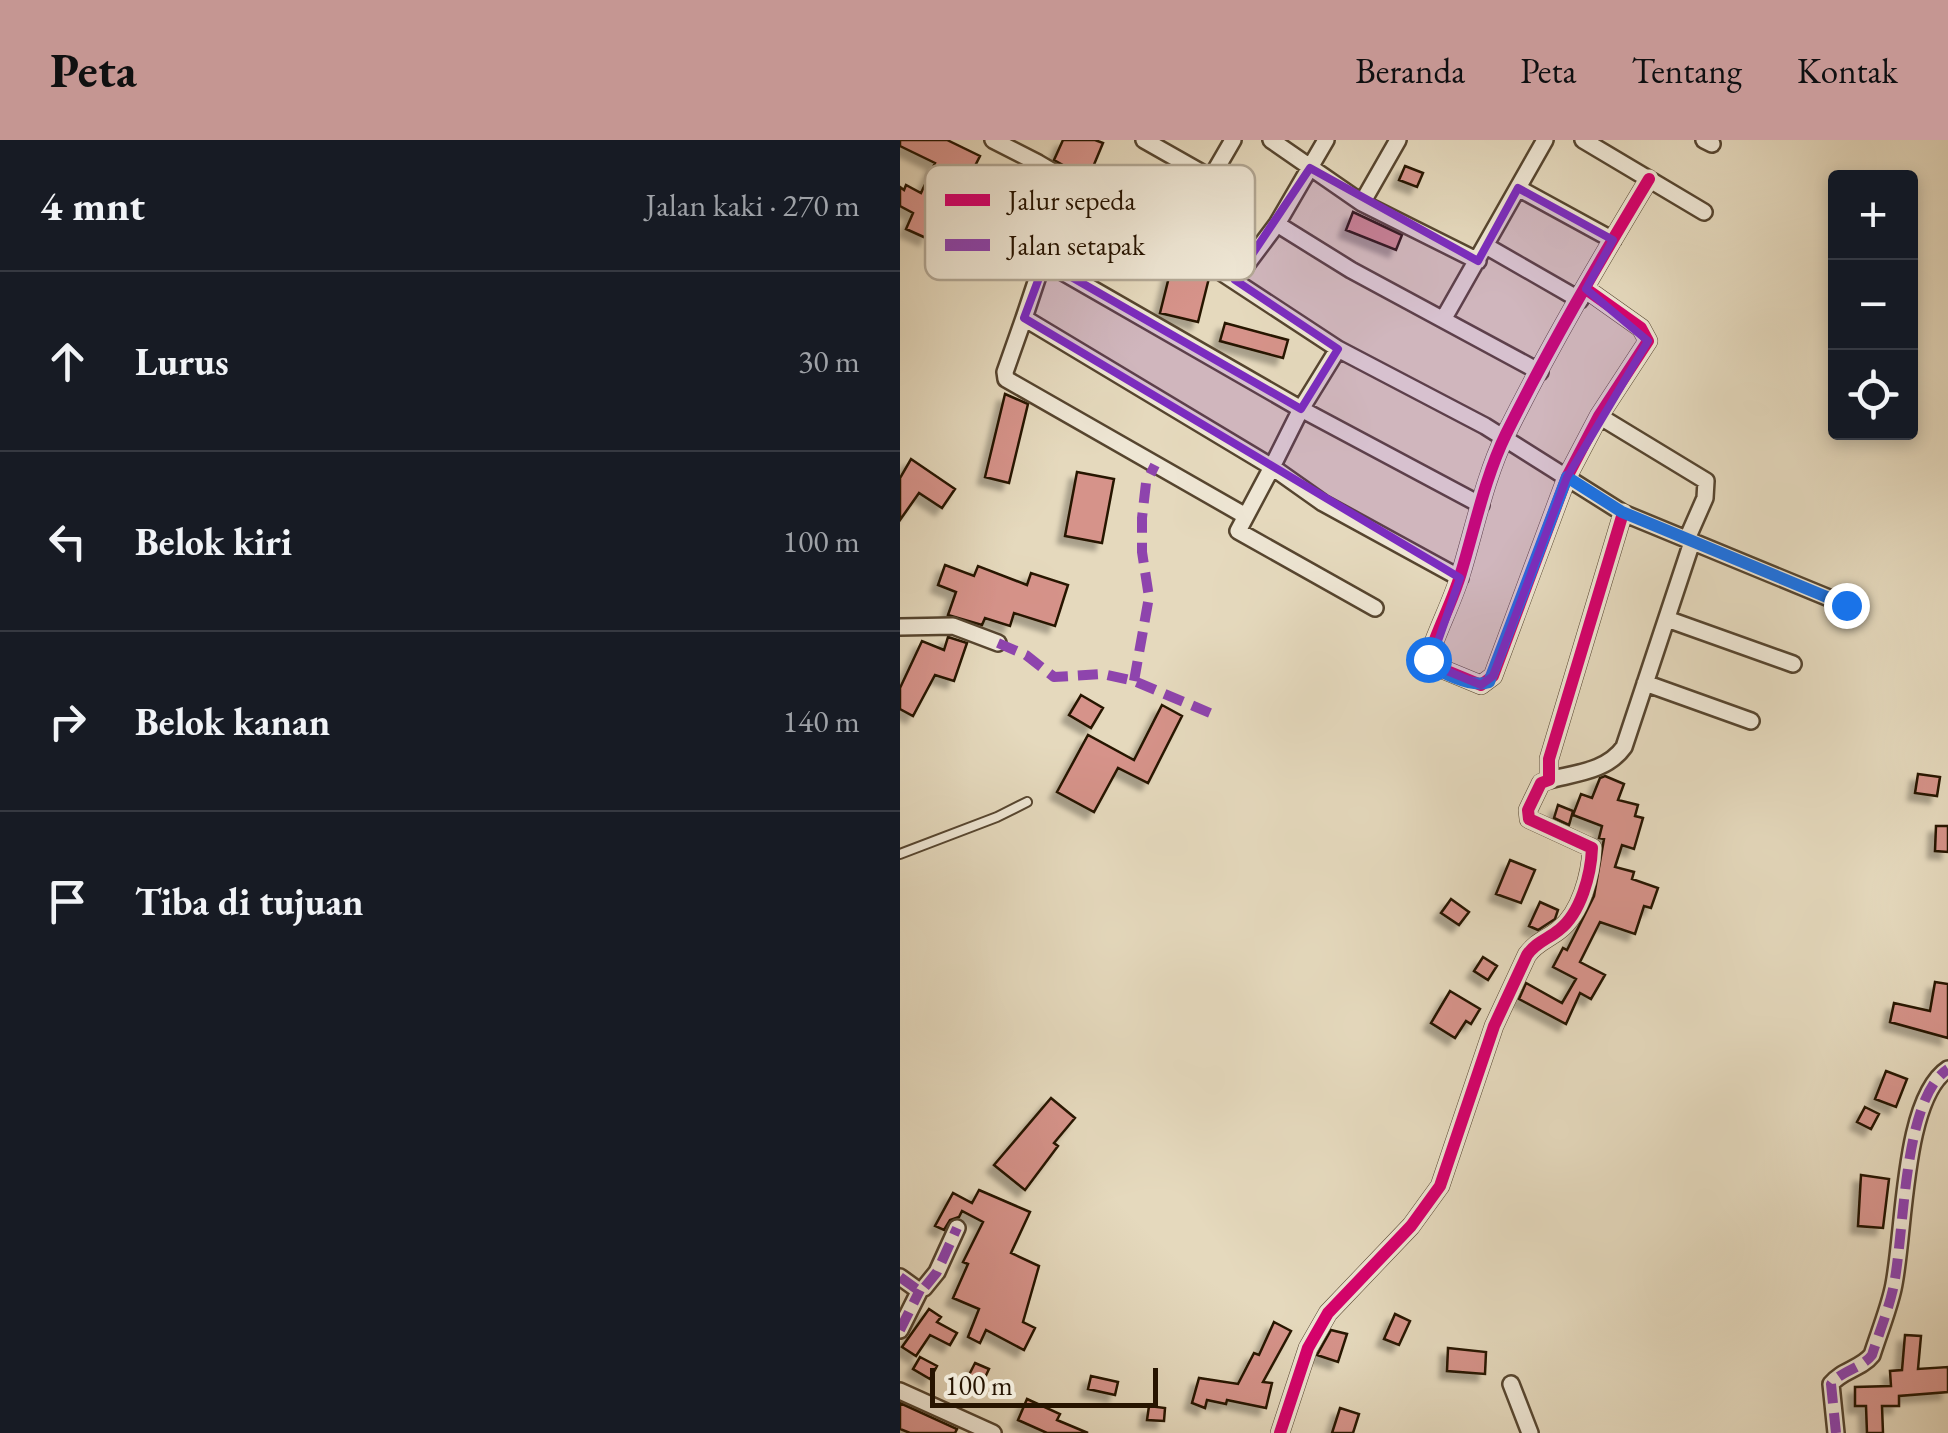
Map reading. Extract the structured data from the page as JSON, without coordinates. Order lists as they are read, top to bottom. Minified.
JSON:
{"legend":["Jalur sepeda","Jalan setapak"],"scale_bar":"100 m","page":{"header":"Peta","nav":["Beranda","Peta","Tentang","Kontak"],"heading":["4 mnt","Jalan kaki · 270 m"],"map_buttons":["+","−"],"list":[["Lurus","30 m"],["Belok kiri","100 m"],["Belok kanan","140 m"],"Tiba di tujuan"],"scale":"100 m"}}
